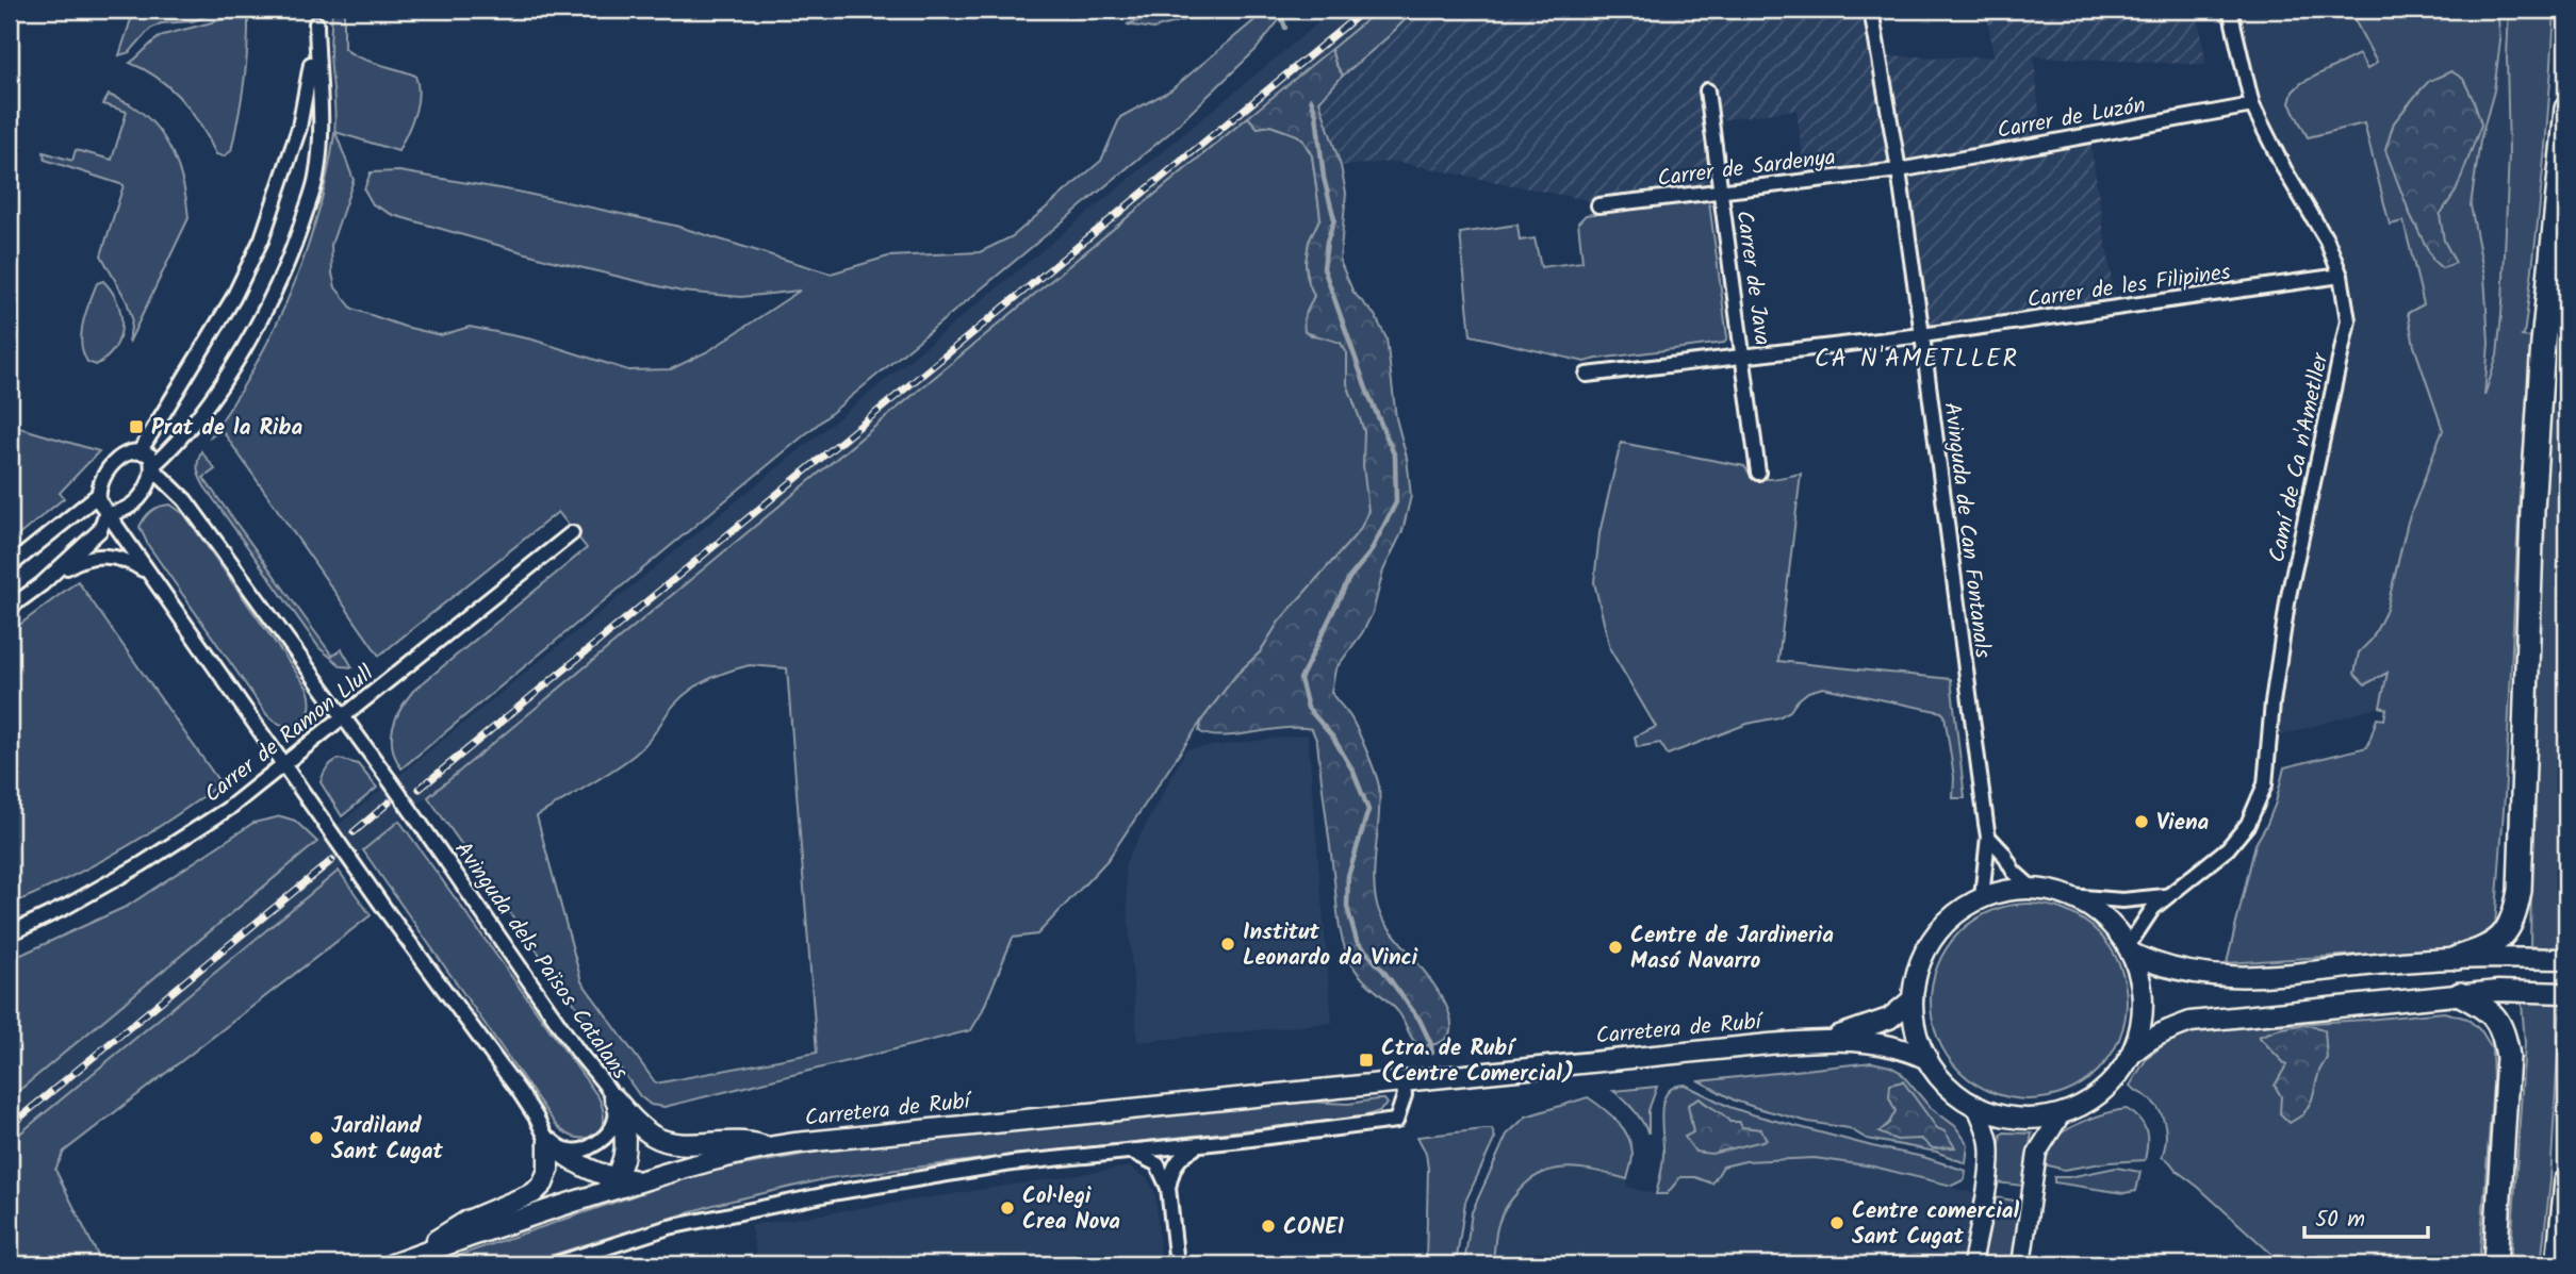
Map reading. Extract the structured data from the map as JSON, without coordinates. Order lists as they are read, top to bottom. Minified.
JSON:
{"streets":{"main road":["Carretera de Rubí"],"street":["Carrer de Luzón","Carrer de Sardenya","Carrer de Java","Carrer de les Filipines","Camí de Ca n'Ametller","Avinguda de Can Fontanals","Carrer de Ramon Llull","Avinguda dels Països Catalans"]},"crossings":[["Carrer de Luzón","Carrer de Sardenya"],["Carrer de Luzón","Camí de Ca n'Ametller"],["Carrer de Luzón","Avinguda de Can Fontanals"],["Carrer de Sardenya","Carrer de Java"],["Carrer de Sardenya","Avinguda de Can Fontanals"],["Carrer de Java","Carrer de les Filipines"],["Carrer de les Filipines","Camí de Ca n'Ametller"],["Carrer de les Filipines","Avinguda de Can Fontanals"],["Camí de Ca n'Ametller","Avinguda de Can Fontanals"],["Carrer de Ramon Llull","Avinguda dels Països Catalans"]],"districts":["CA N'AMETLLER"],"places":{"transit":["Prat de la Riba","Ctra. de Rubí (Centre Comercial)"],"other":["Viena","Institut Leonardo da Vinci","Centre de Jardineria Masó Navarro","Jardiland Sant Cugat","Col·legi Crea Nova","Centre comercial Sant Cugat","CONEI"]},"scale_bar":"50 m"}
